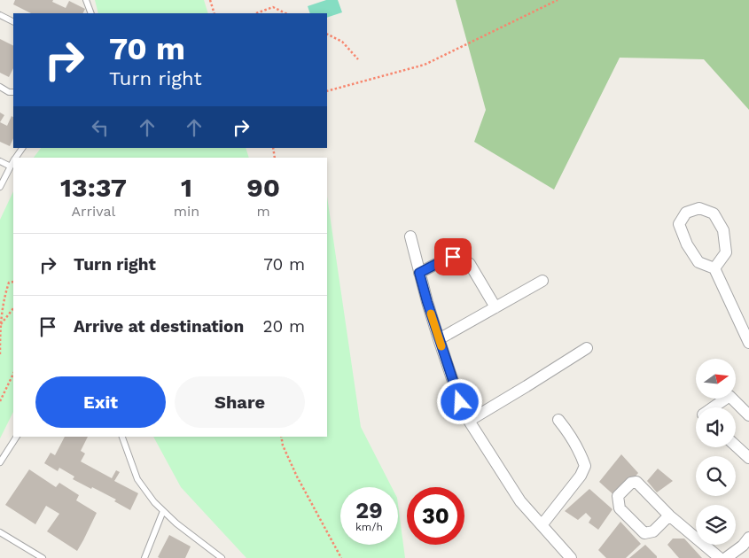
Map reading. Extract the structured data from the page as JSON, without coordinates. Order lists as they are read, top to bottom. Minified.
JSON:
{"north":"right","page":{"turn":["70 m","Turn right"],"eta":["13:37","Arrival","1","min","90","m"],"list":[{"name":"Turn right","value":"70 m"},{"name":"Arrive at destination","value":"20 m"}],"buttons":["Exit","Share"],"speed":"29 km/h","limit":"30"}}
